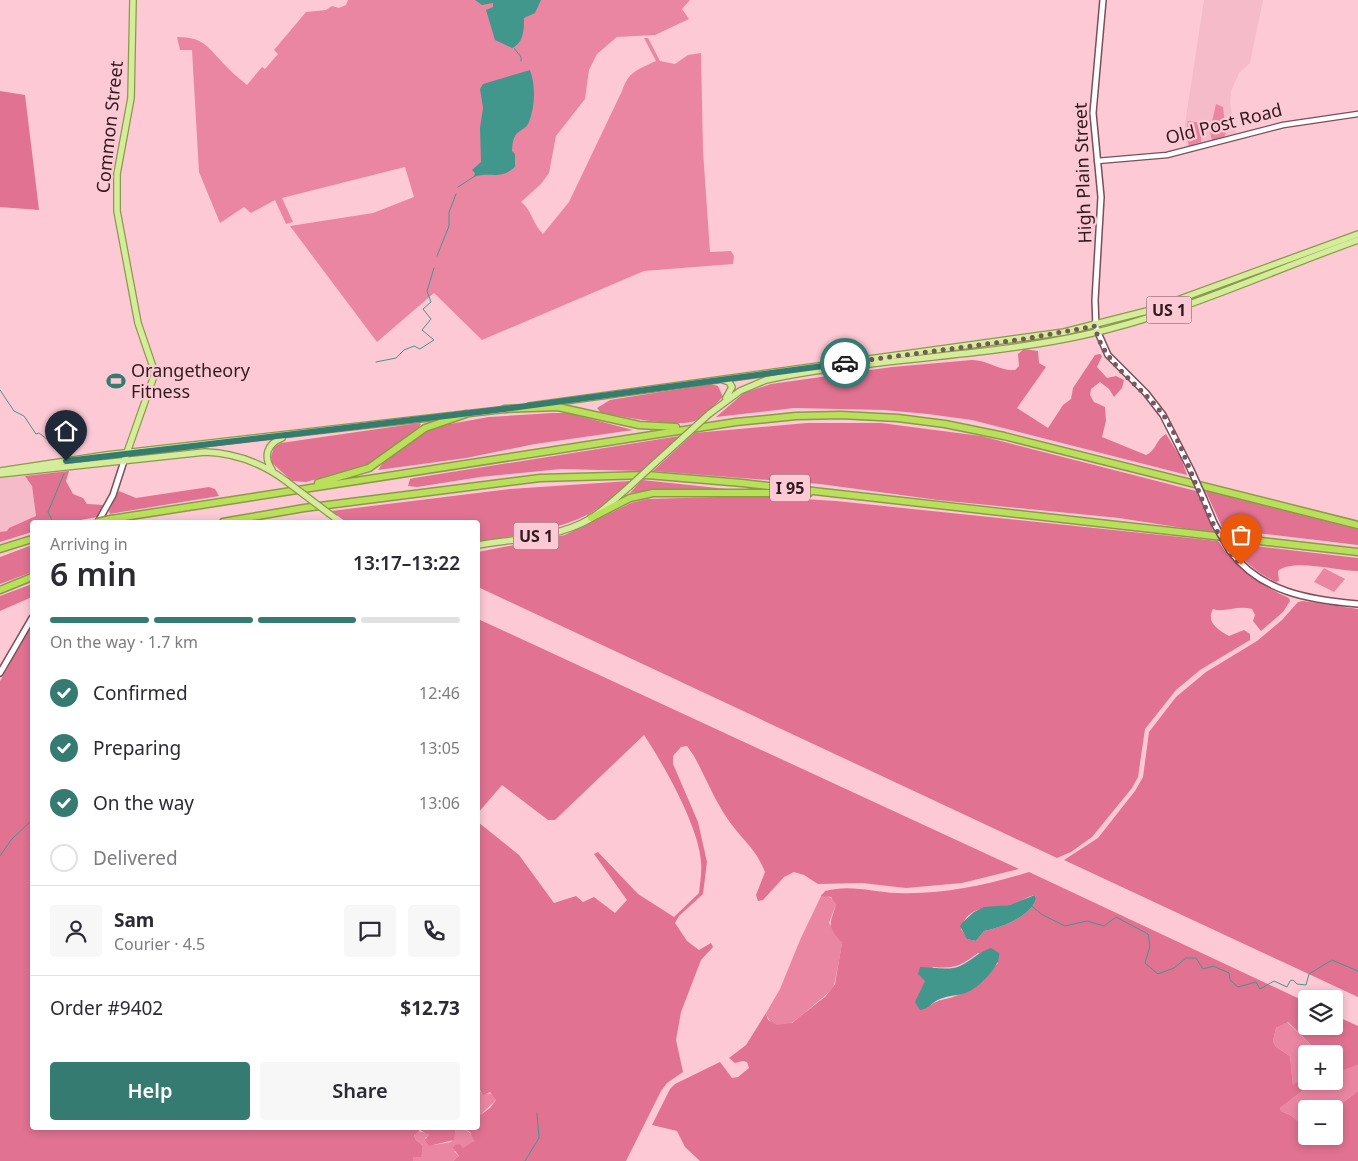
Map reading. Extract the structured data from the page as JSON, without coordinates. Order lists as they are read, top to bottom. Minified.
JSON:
{"streets":{"highway":["I 95"],"main road":["Common Street","High Plain Street","US 1"],"street":["Old Post Road"]},"crossings":[["Old Post Road","High Plain Street"],["Common Street","US 1"],["High Plain Street","US 1"]],"places":{"sports":["Orangetheory Fitness"]},"page":{"heading":["6 min","Arriving in","13:17–13:22"],"panel":["Sam","Courier · 4.5","Order #9402","$12.73"],"bar":"On the way · 1.7 km","list":[["Confirmed","12:46"],["Preparing","13:05"],["On the way","13:06"],"Delivered"],"map_buttons":["+","−"],"buttons":["Help","Share"]}}
